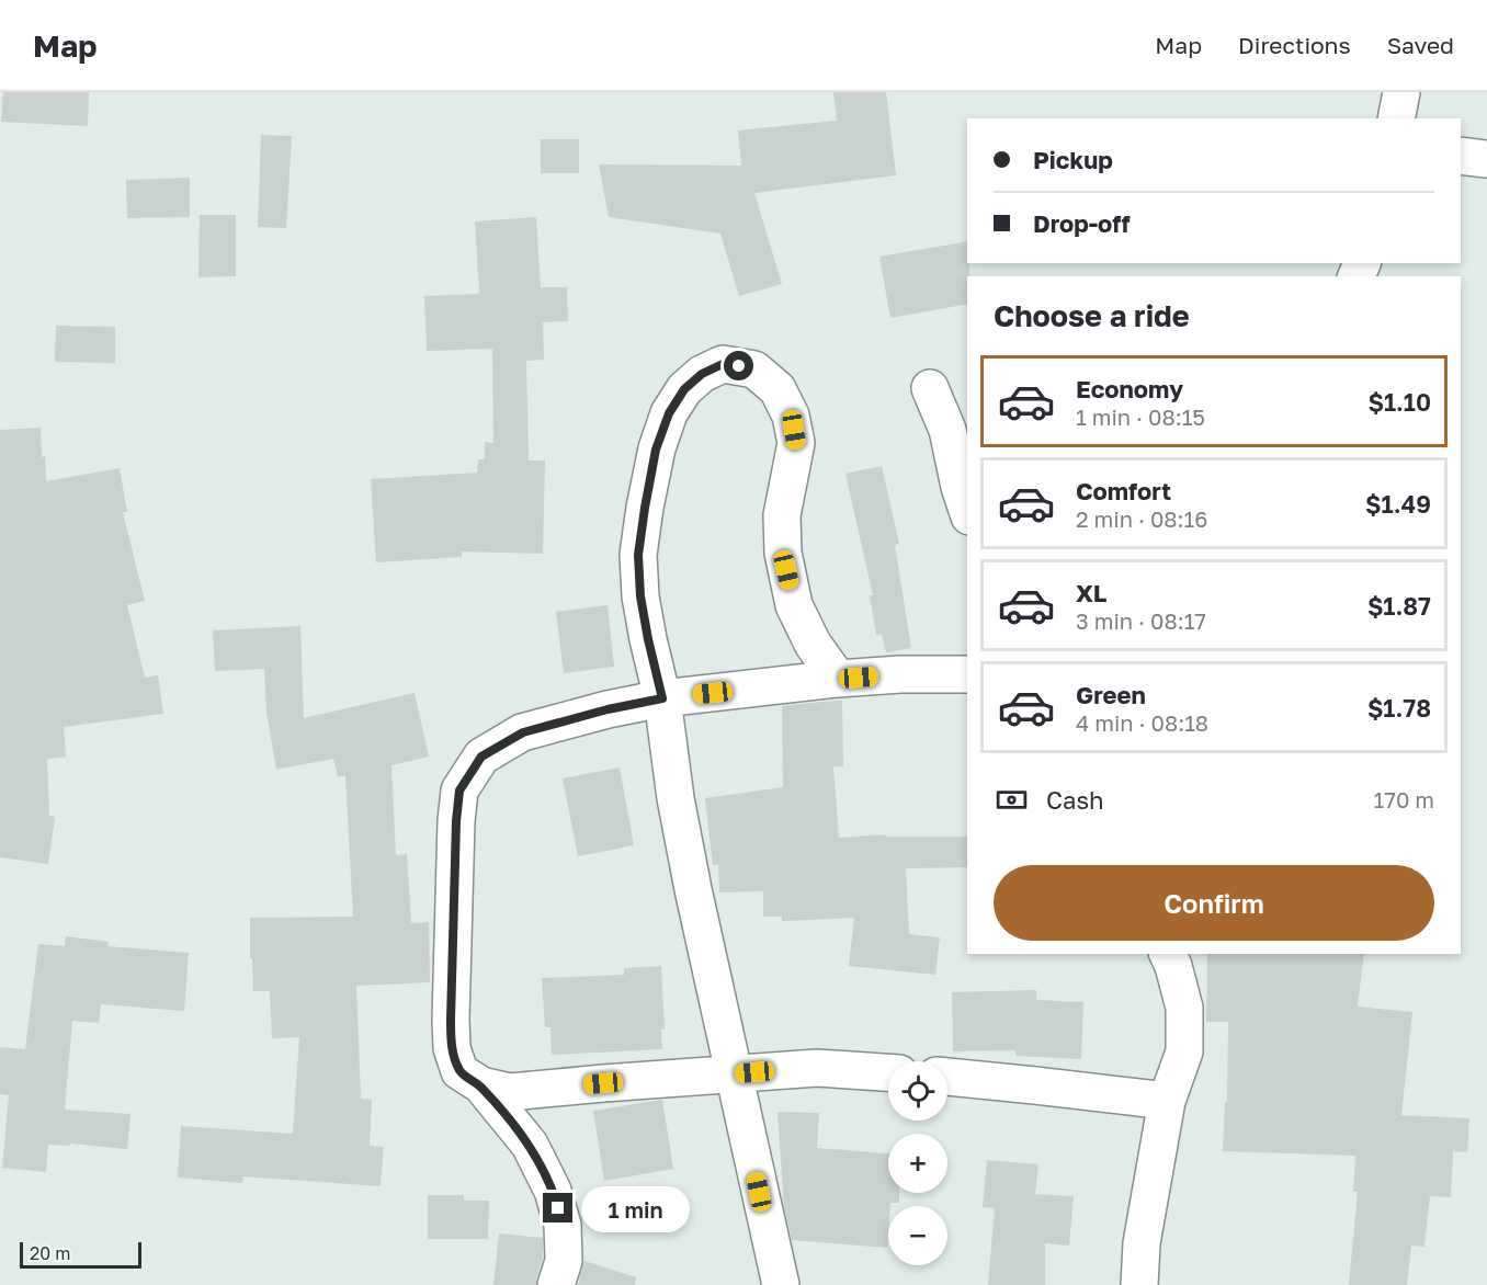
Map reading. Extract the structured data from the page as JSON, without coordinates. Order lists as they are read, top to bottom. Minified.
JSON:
{"scale_bar":"20 m","page":{"header":"Map","nav":["Map","Directions","Saved"],"banner":["Pickup","Drop-off"],"heading":"Choose a ride","list":[{"name":"Economy","note":"1 min · 08:15","value":"$1.10"},{"name":"Comfort","note":"2 min · 08:16","value":"$1.49"},{"name":"XL","note":"3 min · 08:17","value":"$1.87"},{"name":"Green","note":"4 min · 08:18","value":"$1.78"}],"pay":["Cash","170 m"],"buttons":"Confirm","map_buttons":["+","−"],"bubble":"1 min","scale":"20 m"}}
